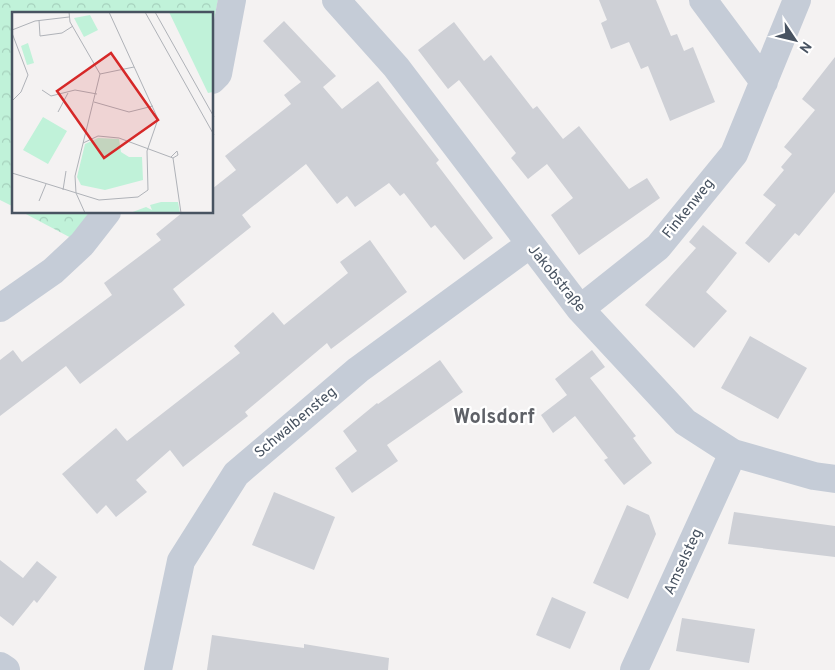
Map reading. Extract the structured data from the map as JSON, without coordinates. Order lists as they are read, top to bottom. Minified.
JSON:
{"streets":{"street":["Finkenweg","Jakobstraße","Schwalbensteg","Amselsteg"]},"crossings":[["Finkenweg","Jakobstraße"],["Jakobstraße","Schwalbensteg"],["Jakobstraße","Amselsteg"]],"districts":["Wolsdorf"],"north":"bottom right"}
